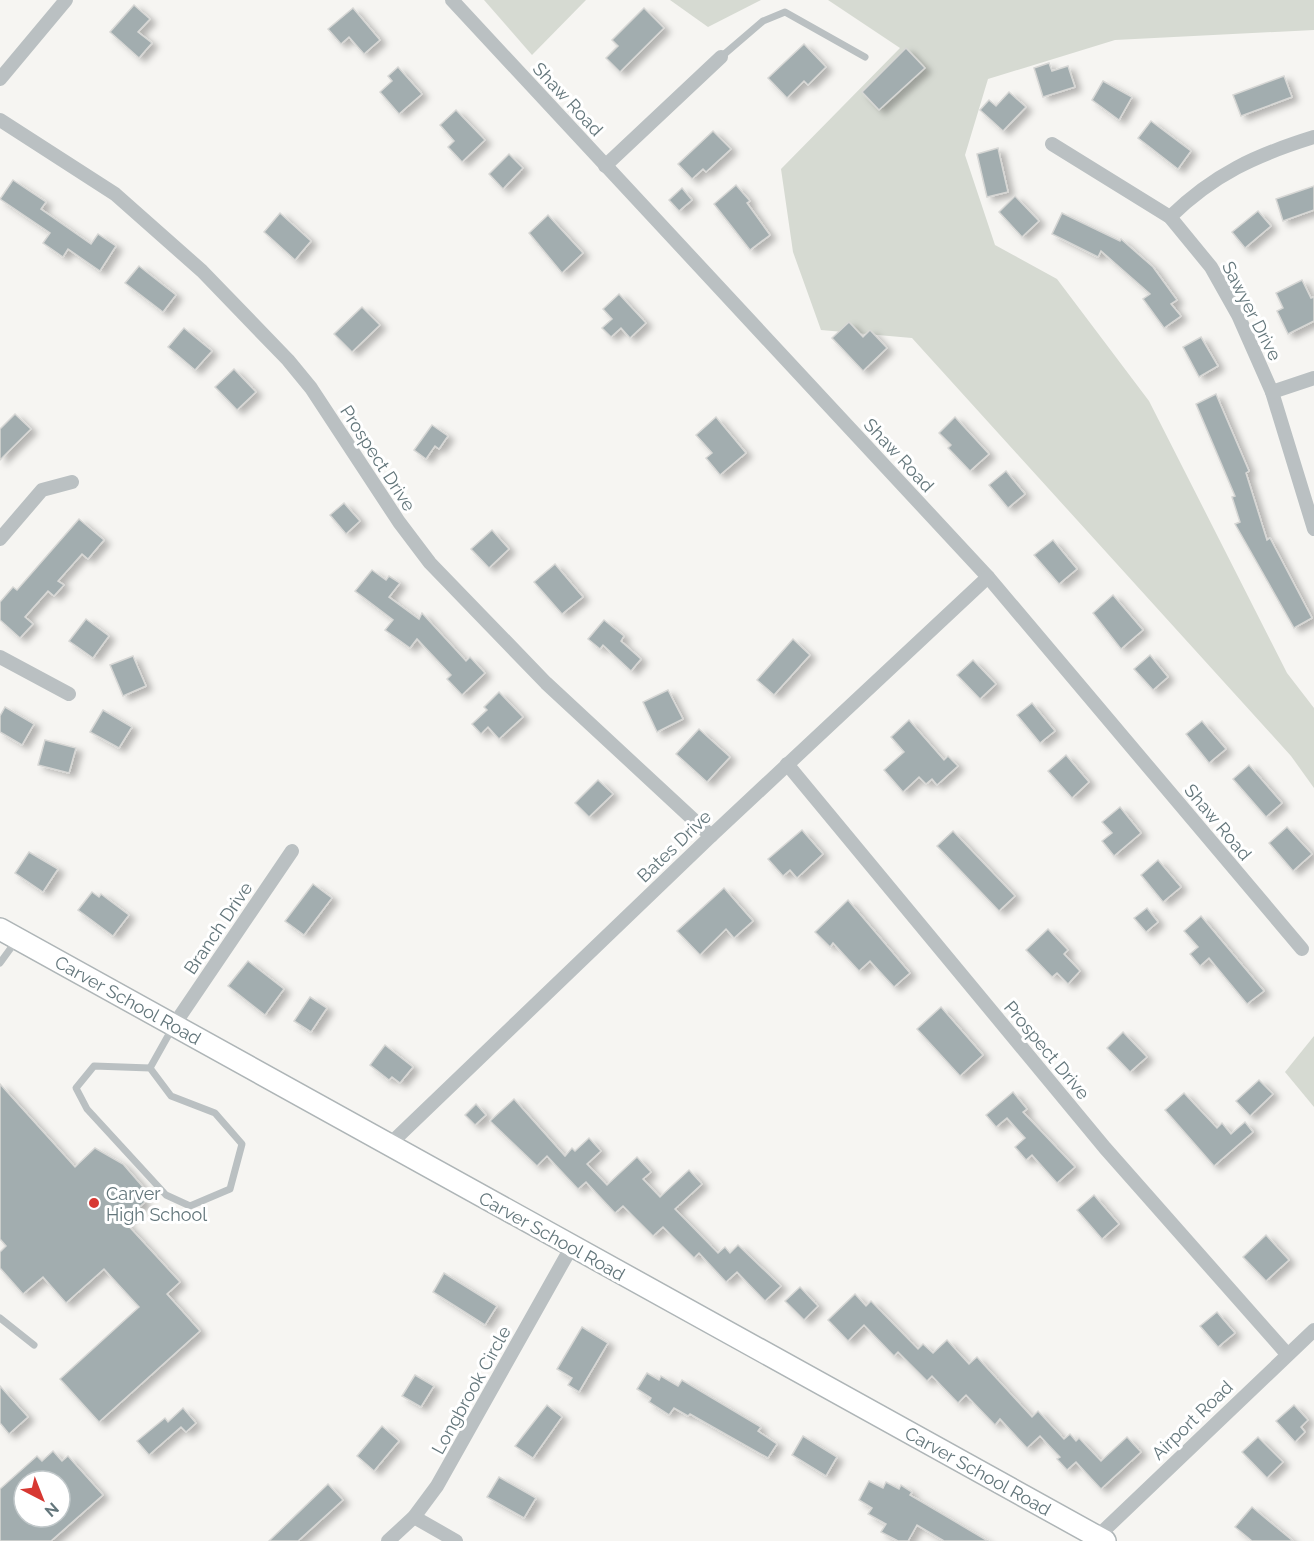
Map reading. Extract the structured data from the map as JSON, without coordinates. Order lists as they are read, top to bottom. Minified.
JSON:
{"streets":{"main road":["Carver School Road"],"street":["Shaw Road","Sawyer Drive","Prospect Drive","Bates Drive","Branch Drive","Longbrook Circle","Airport Road"]},"crossings":[["Shaw Road","Bates Drive"],["Prospect Drive","Bates Drive"],["Prospect Drive","Airport Road"],["Bates Drive","Carver School Road"],["Branch Drive","Carver School Road"],["Carver School Road","Longbrook Circle"],["Carver School Road","Airport Road"]],"places":["Carver High School"],"north":"bottom right"}
